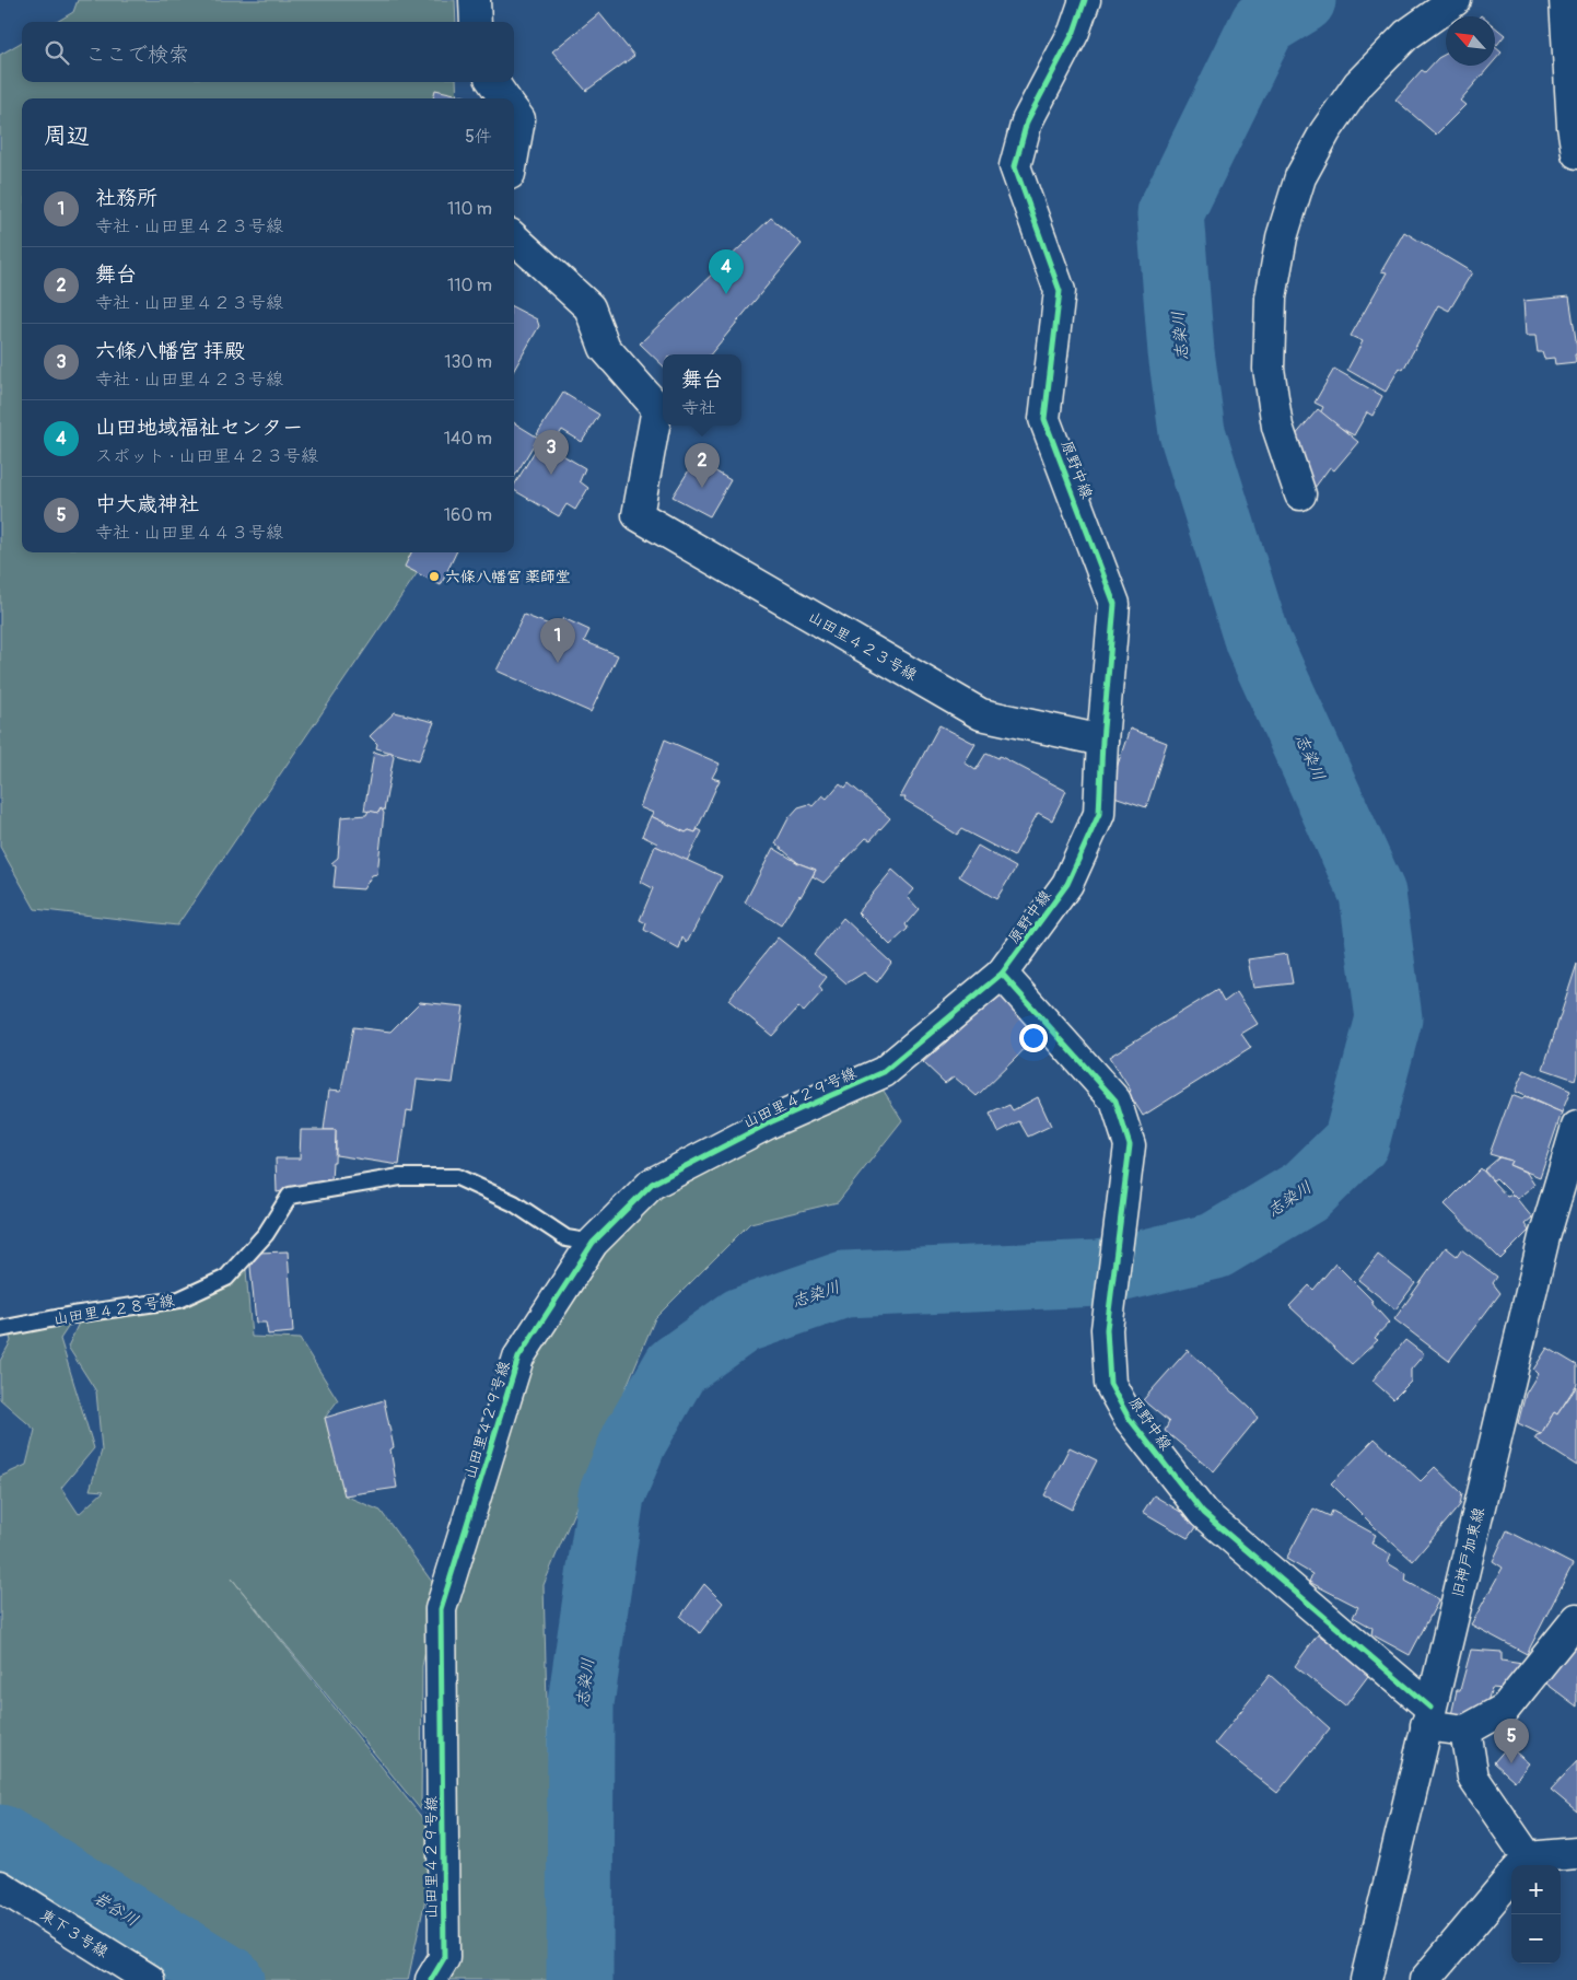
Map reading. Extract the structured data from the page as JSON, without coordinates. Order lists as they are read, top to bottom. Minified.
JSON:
{"streets":{"street":["原野中線","山田里４２３号線","山田里４２９号線","旧神戸加東線","東下３号線"],"lane":["山田里４２８号線"]},"crossings":[["原野中線","山田里４２３号線"],["原野中線","山田里４２９号線"],["原野中線","旧神戸加東線"],["山田里４２９号線","山田里４２８号線"]],"water":["志染川","岩谷川"],"places":["六條八幡宮 薬師堂"],"north":"top left","page":{"search":"ここで検索","heading":["周辺","5件"],"list":[{"mark":"1","name":"社務所","note":"寺社 · 山田里４２３号線","value":"110 m"},{"mark":"2","name":"舞台","note":"寺社 · 山田里４２３号線","value":"110 m"},{"mark":"3","name":"六條八幡宮 拝殿","note":"寺社 · 山田里４２３号線","value":"130 m"},{"mark":"4","name":"山田地域福祉センター","note":"スポット · 山田里４２３号線","value":"140 m"},{"mark":"5","name":"中大歳神社","note":"寺社 · 山田里４４３号線","value":"160 m"}],"pins":["4","3","2","1","5"],"popup":["舞台","寺社"],"map_buttons":["+","−"]}}
